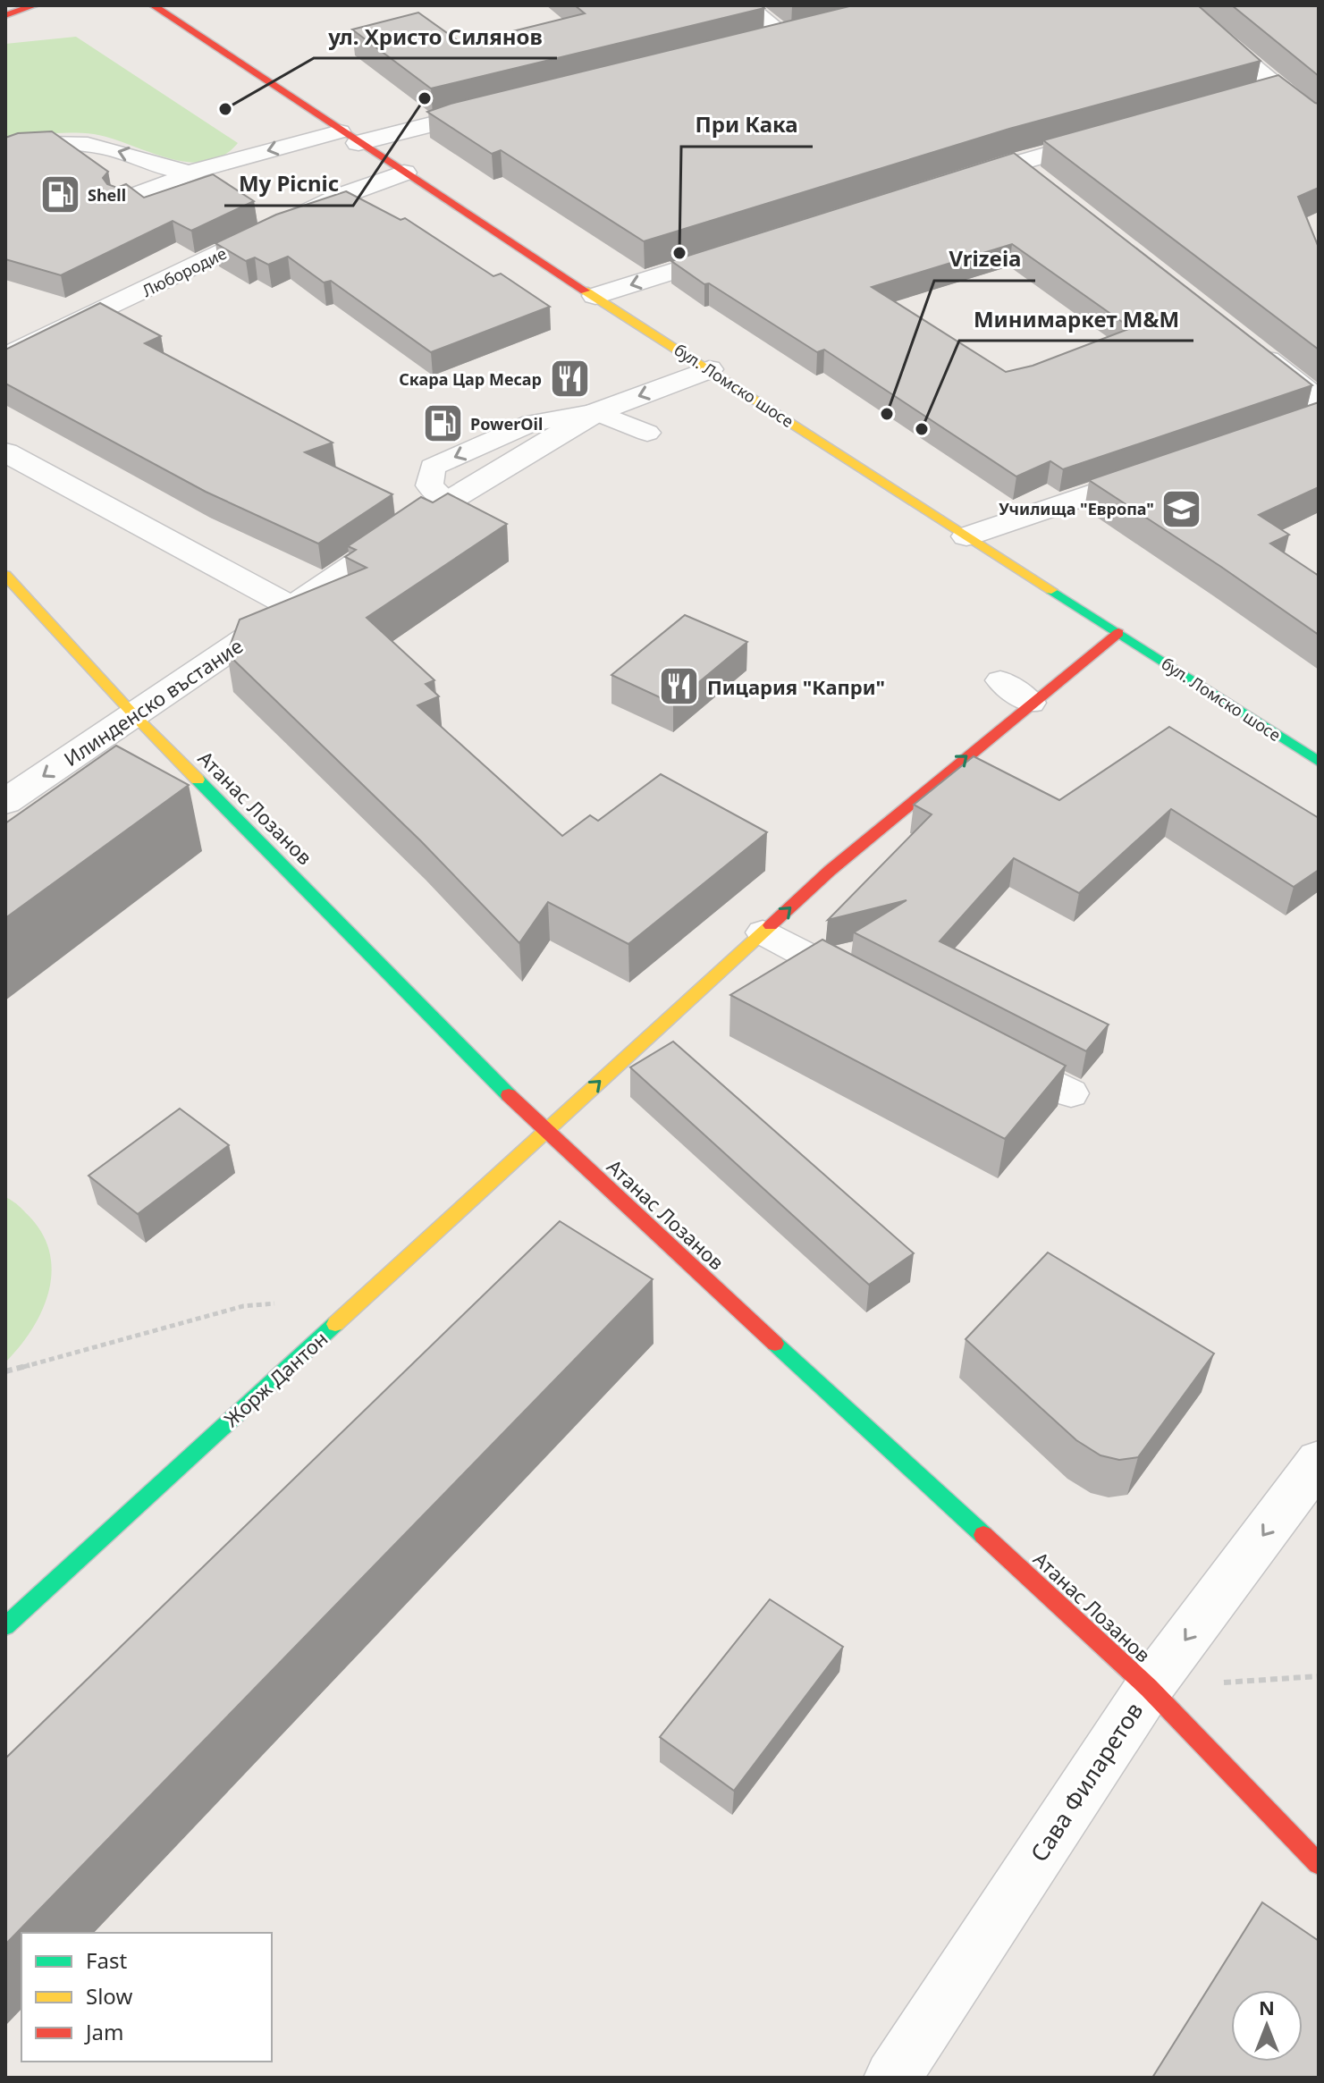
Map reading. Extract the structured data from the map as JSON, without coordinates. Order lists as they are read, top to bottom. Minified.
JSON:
{"streets":{"street":["Любородие","бул. Ломско шосе","Илинденско въстание","Атанас Лозанов","Жорж Дантон","Сава Филаретов"]},"crossings":[["Любородие","бул. Ломско шосе"],["бул. Ломско шосе","Илинденско въстание"],["бул. Ломско шосе","Жорж Дантон"],["Илинденско въстание","Атанас Лозанов"],["Атанас Лозанов","Жорж Дантон"],["Атанас Лозанов","Сава Филаретов"]],"one_way":["Илинденско въстание","Жорж Дантон","Сава Филаретов"],"places":{"other":["My Picnic","ул. Христо Силянов","При Кака","Vrizeia","Минимаркет М&М"],"fuel station":["Shell","PowerOil"],"restaurant":["Скара Цар Месар","Пицария \"Капри\""],"school or university":["Училища \"Европа\""]},"legend":["Fast","Slow","Jam"],"north":"top"}
